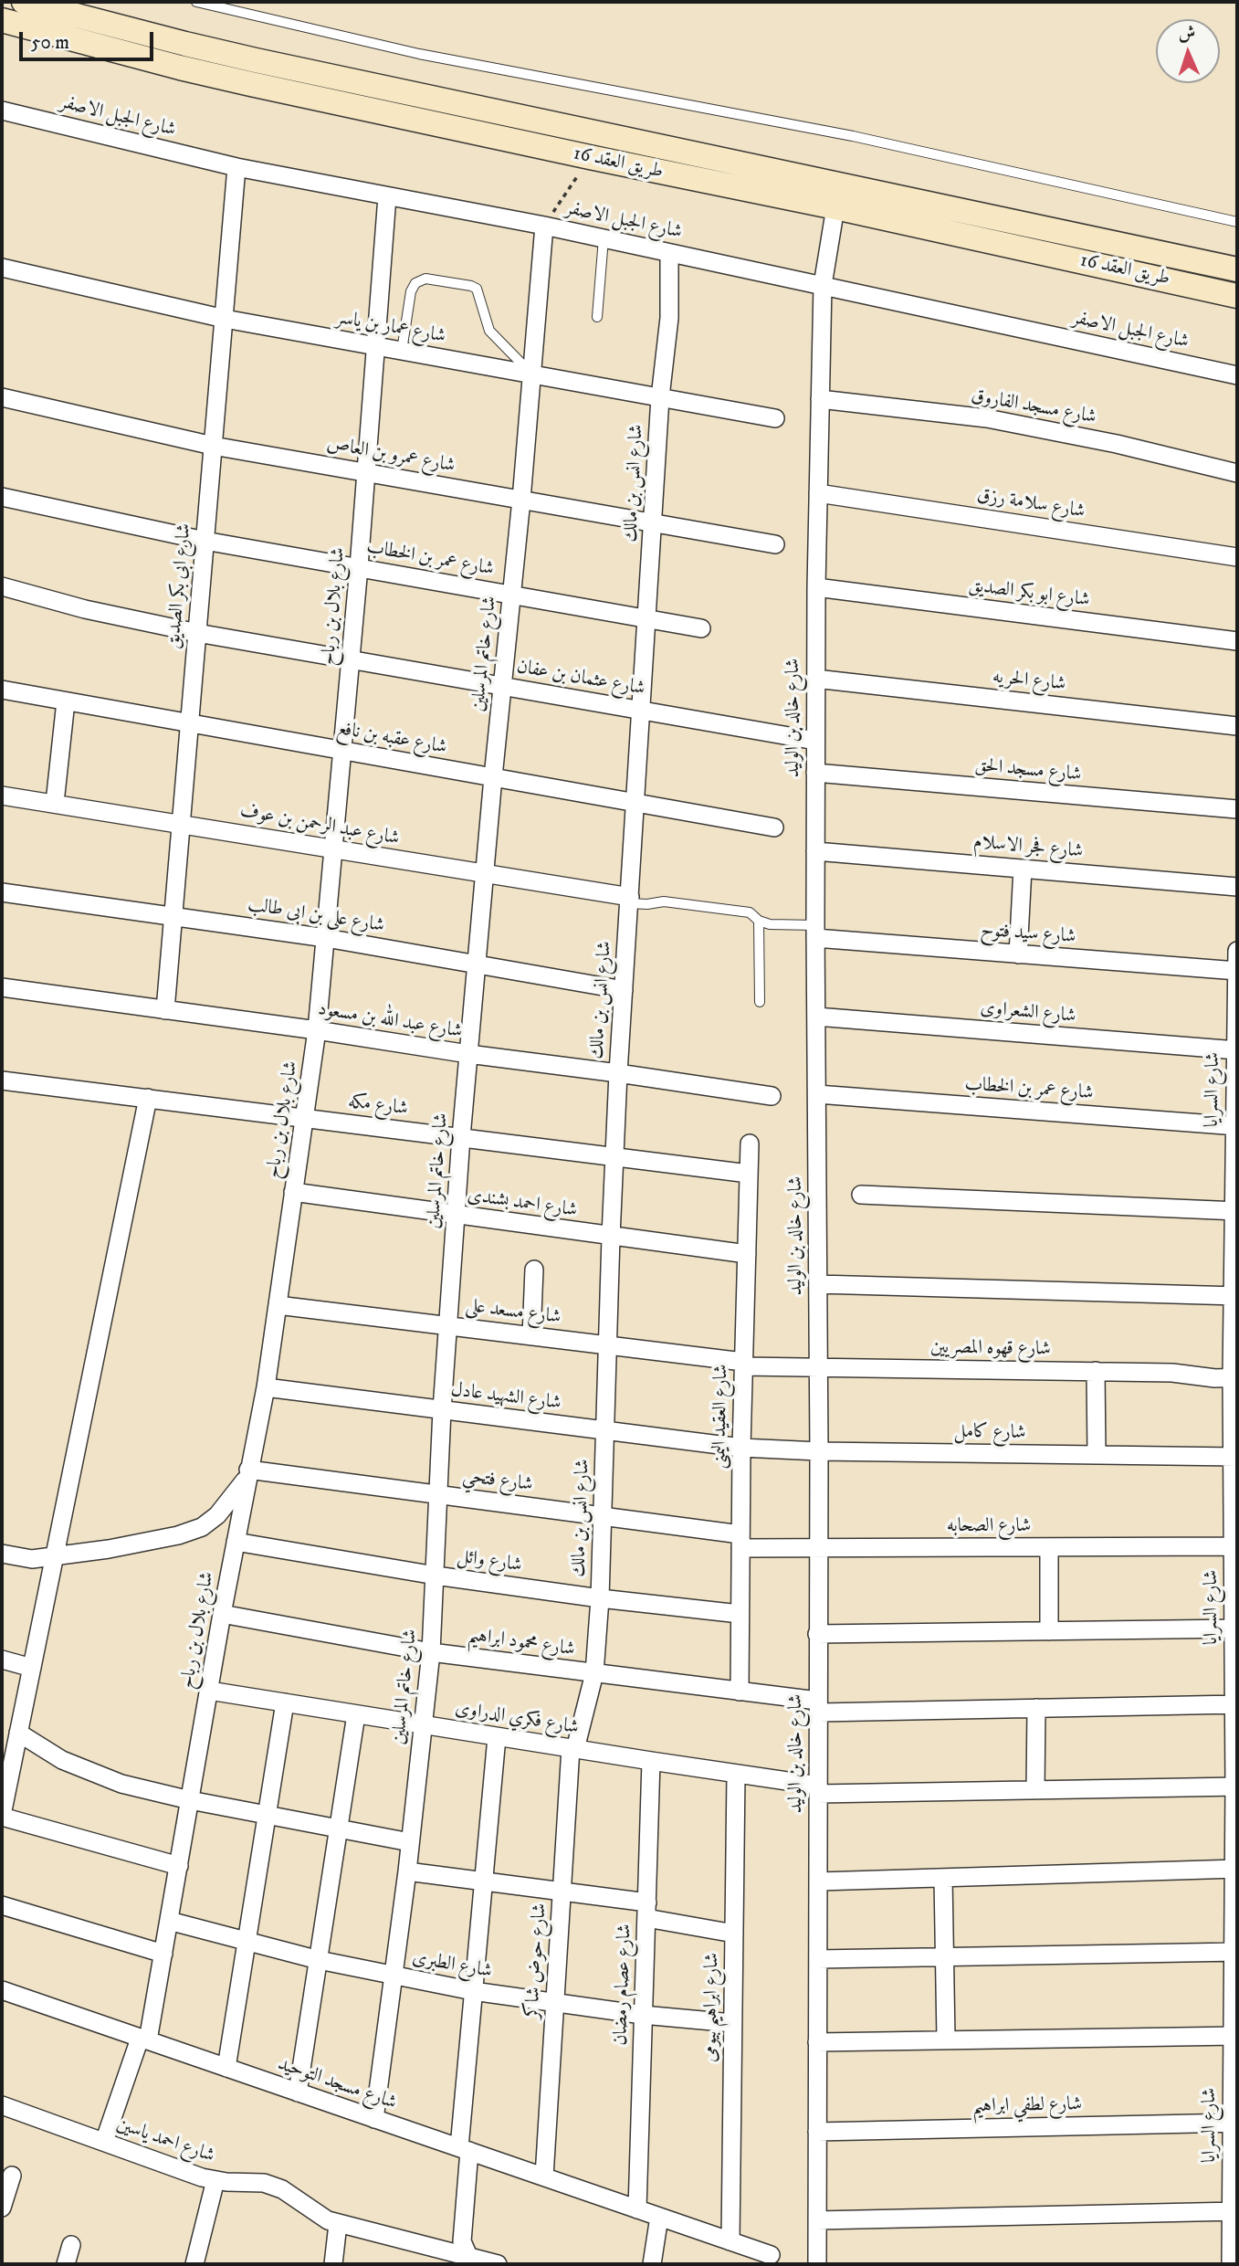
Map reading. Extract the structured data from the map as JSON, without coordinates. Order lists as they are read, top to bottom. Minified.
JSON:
{"streets":{"street":["شارع الجبل الاصفر","طريق العقد 16","شارع عمار بن ياسر","شارع مسجد الفاروق","شارع عمرو بن العاص","شارع انس بن مالك","شارع سلامة رزق","شارع عمر بن الخطاب","شارع ابى بكر الصديق","شارع ابو بكر الصديق","شارع بلال بن رباح","شارع خاتم المرسلين","شارع عثمان بن عفان","شارع الحريه","شارع خالد بن الوليد","شارع عقبه بن نافع","شارع مسجد الحق","شارع عبد الرحمن بن عوف","شارع فجر الاسلام","شارع على بن ابى طالب","شارع سيد فتوح","شارع الشعراوى","شارع عبد الله بن مسعود","شارع السرايا","شارع مكه","شارع احمد بشندى","شارع مسعد على","شارع قهوه المصريين","شارع الشهيد عادل","شارع العقيد اليمنى","شارع كامل","شارع فتحي","شارع الصحابه","شارع وائل","شارع محمود ابراهيم","شارع فكري الدراوى","شارع حوض شاكر","شارع الطبرى","شارع عصام رمضان","شارع ابراهيم بيومى","شارع مسجد التوحيد","شارع لطفي ابراهيم","شارع احمد ياسين"]},"crossings":[["شارع الجبل الاصفر","شارع انس بن مالك"],["شارع الجبل الاصفر","شارع ابى بكر الصديق"],["شارع الجبل الاصفر","شارع بلال بن رباح"],["شارع الجبل الاصفر","شارع خاتم المرسلين"],["شارع الجبل الاصفر","شارع خالد بن الوليد"],["طريق العقد 16","شارع خالد بن الوليد"],["شارع عمار بن ياسر","شارع انس بن مالك"],["شارع عمار بن ياسر","شارع ابى بكر الصديق"],["شارع عمار بن ياسر","شارع بلال بن رباح"],["شارع عمار بن ياسر","شارع خاتم المرسلين"],["شارع مسجد الفاروق","شارع خالد بن الوليد"],["شارع عمرو بن العاص","شارع انس بن مالك"],["شارع عمرو بن العاص","شارع ابى بكر الصديق"],["شارع عمرو بن العاص","شارع بلال بن رباح"],["شارع عمرو بن العاص","شارع خاتم المرسلين"],["شارع انس بن مالك","شارع عمر بن الخطاب"],["شارع انس بن مالك","شارع عثمان بن عفان"],["شارع انس بن مالك","شارع عقبه بن نافع"],["شارع انس بن مالك","شارع عبد الرحمن بن عوف"],["شارع انس بن مالك","شارع على بن ابى طالب"],["شارع انس بن مالك","شارع عبد الله بن مسعود"],["شارع انس بن مالك","شارع مكه"],["شارع انس بن مالك","شارع احمد بشندى"],["شارع انس بن مالك","شارع مسعد على"],["شارع انس بن مالك","شارع الشهيد عادل"],["شارع انس بن مالك","شارع فتحي"],["شارع انس بن مالك","شارع وائل"],["شارع انس بن مالك","شارع محمود ابراهيم"],["شارع انس بن مالك","شارع فكري الدراوى"],["شارع انس بن مالك","شارع حوض شاكر"],["شارع سلامة رزق","شارع خالد بن الوليد"],["شارع عمر بن الخطاب","شارع ابى بكر الصديق"],["شارع عمر بن الخطاب","شارع بلال بن رباح"],["شارع عمر بن الخطاب","شارع خاتم المرسلين"],["شارع عمر بن الخطاب","شارع خالد بن الوليد"],["شارع عمر بن الخطاب","شارع السرايا"],["شارع ابى بكر الصديق","شارع عثمان بن عفان"],["شارع ابى بكر الصديق","شارع عقبه بن نافع"],["شارع ابى بكر الصديق","شارع عبد الرحمن بن عوف"],["شارع ابى بكر الصديق","شارع على بن ابى طالب"],["شارع ابى بكر الصديق","شارع عبد الله بن مسعود"],["شارع ابو بكر الصديق","شارع خالد بن الوليد"],["شارع بلال بن رباح","شارع عثمان بن عفان"],["شارع بلال بن رباح","شارع عقبه بن نافع"],["شارع بلال بن رباح","شارع عبد الرحمن بن عوف"],["شارع بلال بن رباح","شارع على بن ابى طالب"],["شارع بلال بن رباح","شارع عبد الله بن مسعود"],["شارع بلال بن رباح","شارع مكه"],["شارع بلال بن رباح","شارع احمد بشندى"],["شارع بلال بن رباح","شارع مسعد على"],["شارع بلال بن رباح","شارع الشهيد عادل"],["شارع بلال بن رباح","شارع فتحي"],["شارع بلال بن رباح","شارع وائل"],["شارع بلال بن رباح","شارع محمود ابراهيم"],["شارع بلال بن رباح","شارع فكري الدراوى"],["شارع بلال بن رباح","شارع الطبرى"],["شارع بلال بن رباح","شارع مسجد التوحيد"],["شارع بلال بن رباح","شارع احمد ياسين"],["شارع خاتم المرسلين","شارع عثمان بن عفان"],["شارع خاتم المرسلين","شارع عقبه بن نافع"],["شارع خاتم المرسلين","شارع عبد الرحمن بن عوف"],["شارع خاتم المرسلين","شارع على بن ابى طالب"],["شارع خاتم المرسلين","شارع عبد الله بن مسعود"],["شارع خاتم المرسلين","شارع مكه"],["شارع خاتم المرسلين","شارع احمد بشندى"],["شارع خاتم المرسلين","شارع مسعد على"],["شارع خاتم المرسلين","شارع الشهيد عادل"],["شارع خاتم المرسلين","شارع فتحي"],["شارع خاتم المرسلين","شارع وائل"],["شارع خاتم المرسلين","شارع محمود ابراهيم"],["شارع خاتم المرسلين","شارع فكري الدراوى"],["شارع خاتم المرسلين","شارع الطبرى"],["شارع خاتم المرسلين","شارع مسجد التوحيد"],["شارع عثمان بن عفان","شارع خالد بن الوليد"],["شارع الحريه","شارع خالد بن الوليد"],["شارع خالد بن الوليد","شارع مسجد الحق"],["شارع خالد بن الوليد","شارع فجر الاسلام"],["شارع خالد بن الوليد","شارع سيد فتوح"],["شارع خالد بن الوليد","شارع الشعراوى"],["شارع خالد بن الوليد","شارع قهوه المصريين"],["شارع خالد بن الوليد","شارع كامل"],["شارع خالد بن الوليد","شارع الصحابه"],["شارع خالد بن الوليد","شارع محمود ابراهيم"],["شارع خالد بن الوليد","شارع فكري الدراوى"],["شارع خالد بن الوليد","شارع لطفي ابراهيم"],["شارع سيد فتوح","شارع السرايا"],["شارع الشعراوى","شارع السرايا"],["شارع السرايا","شارع قهوه المصريين"],["شارع السرايا","شارع كامل"],["شارع السرايا","شارع الصحابه"],["شارع السرايا","شارع محمود ابراهيم"],["شارع السرايا","شارع لطفي ابراهيم"],["شارع مكه","شارع العقيد اليمنى"],["شارع احمد بشندى","شارع العقيد اليمنى"],["شارع مسعد على","شارع قهوه المصريين"],["شارع مسعد على","شارع العقيد اليمنى"],["شارع قهوه المصريين","شارع العقيد اليمنى"],["شارع الشهيد عادل","شارع العقيد اليمنى"],["شارع الشهيد عادل","شارع كامل"],["شارع العقيد اليمنى","شارع كامل"],["شارع العقيد اليمنى","شارع فتحي"],["شارع العقيد اليمنى","شارع الصحابه"],["شارع العقيد اليمنى","شارع وائل"],["شارع العقيد اليمنى","شارع محمود ابراهيم"],["شارع فتحي","شارع الصحابه"],["شارع فكري الدراوى","شارع حوض شاكر"],["شارع فكري الدراوى","شارع عصام رمضان"],["شارع فكري الدراوى","شارع ابراهيم بيومى"],["شارع حوض شاكر","شارع الطبرى"],["شارع حوض شاكر","شارع مسجد التوحيد"],["شارع الطبرى","شارع عصام رمضان"],["شارع الطبرى","شارع ابراهيم بيومى"],["شارع عصام رمضان","شارع مسجد التوحيد"],["شارع ابراهيم بيومى","شارع مسجد التوحيد"]],"scale_bar":"50 m","north":"top"}
